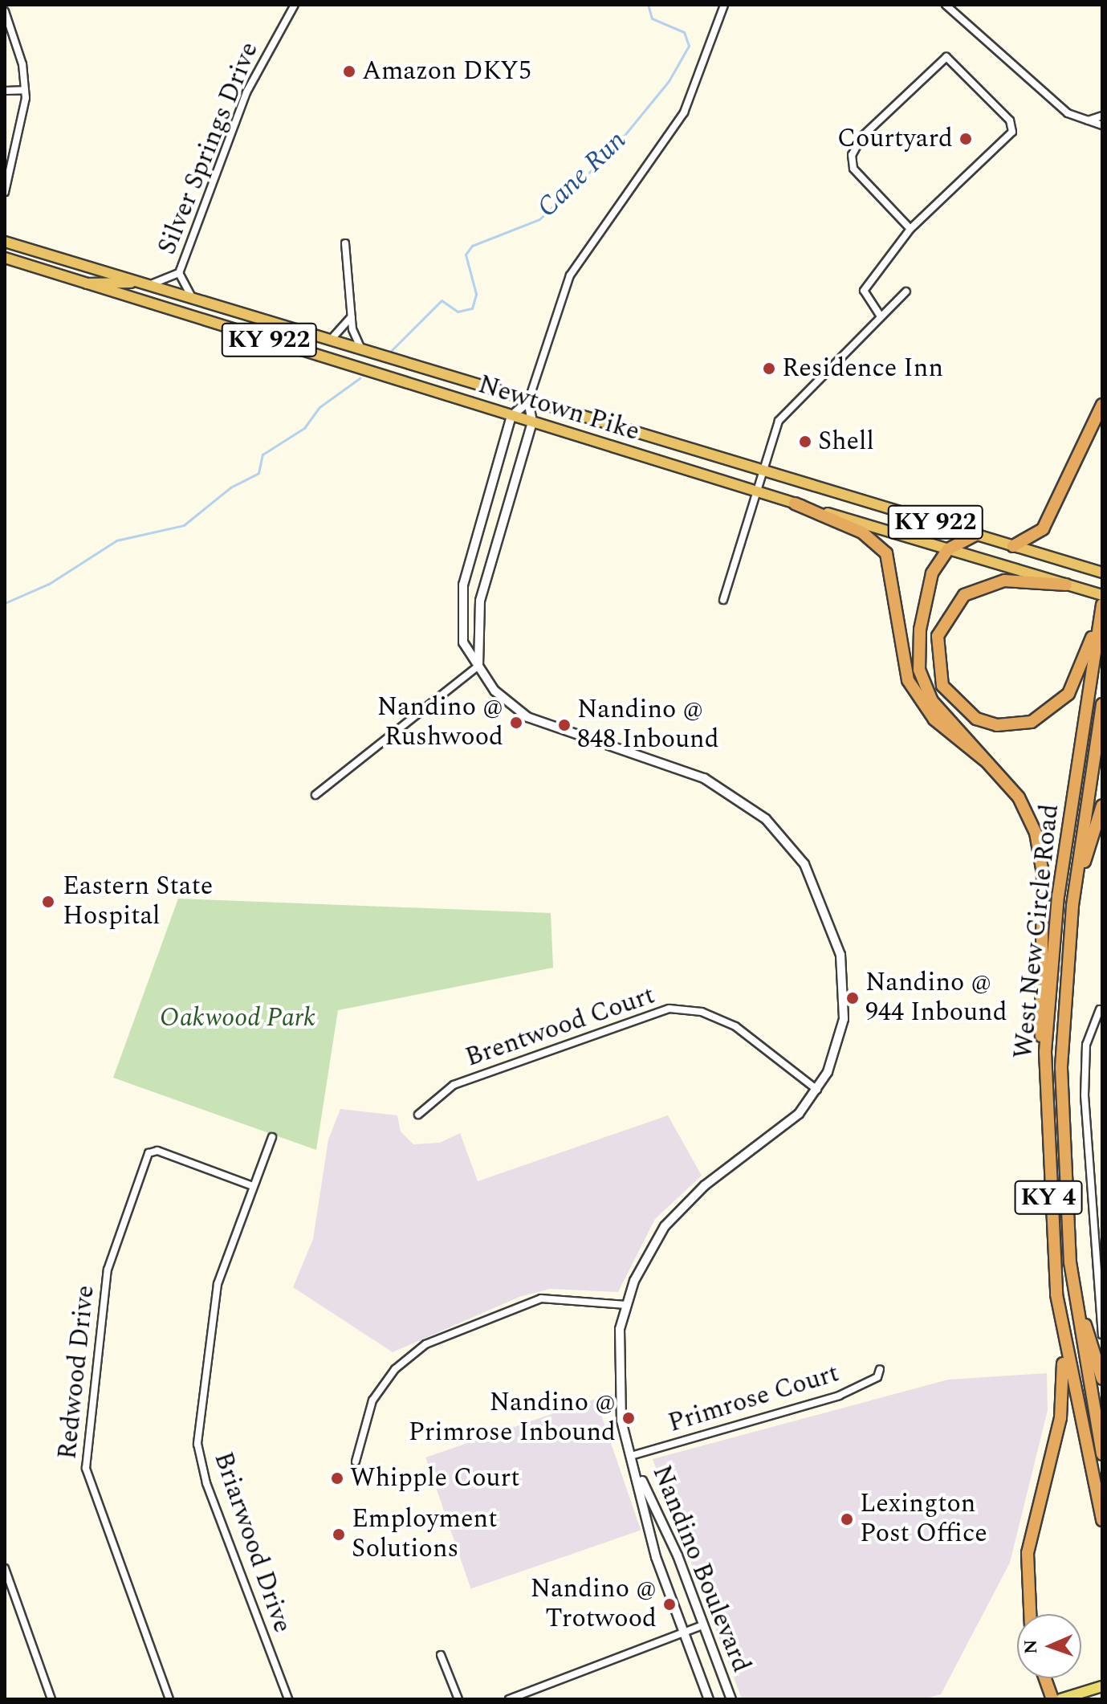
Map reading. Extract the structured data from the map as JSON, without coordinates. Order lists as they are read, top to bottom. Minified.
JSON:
{"streets":{"highway":["KY 922","Newtown Pike","West New Circle Road","KY 4"],"street":["Silver Springs Drive","Brentwood Court","Redwood Drive","Primrose Court","Briarwood Drive","Nandino Boulevard"]},"crossings":[["Silver Springs Drive","Newtown Pike"],["Newtown Pike","Nandino Boulevard"],["West New Circle Road","KY 4"],["Brentwood Court","Nandino Boulevard"],["Redwood Drive","Briarwood Drive"],["Primrose Court","Nandino Boulevard"]],"water":["Cane Run"],"parks":["Oakwood Park"],"places":["Amazon DKY5","Courtyard","Residence Inn","Shell","Nandino @ Rushwood","Nandino @ 848 Inbound","Eastern State Hospital","Nandino @ 944 Inbound","Nandino @ Primrose Inbound","Whipple Court","Lexington Post Office","Employment Solutions","Nandino @ Trotwood"],"north":"left"}
